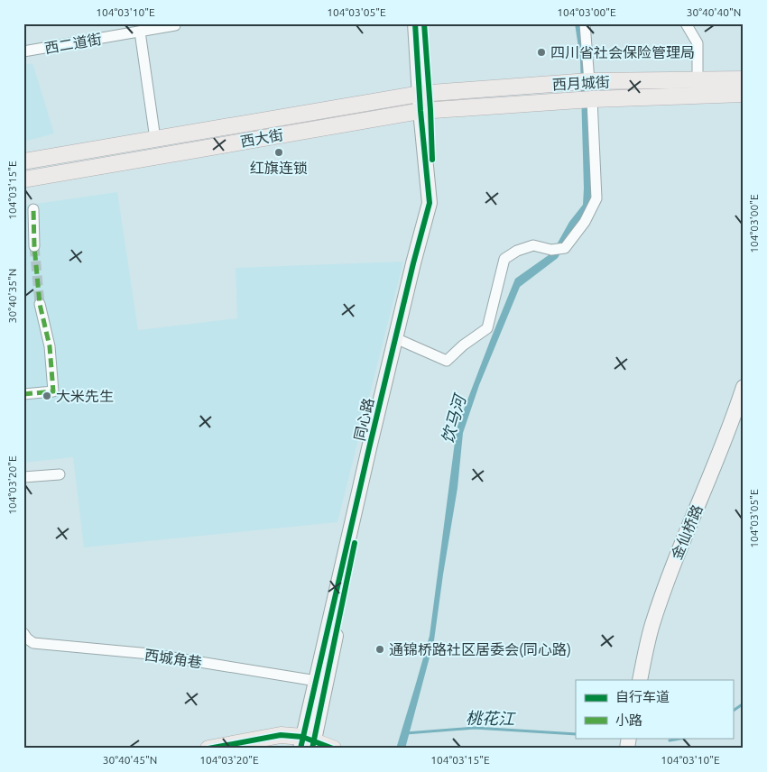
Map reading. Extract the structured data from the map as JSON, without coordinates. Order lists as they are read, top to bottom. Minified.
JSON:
{"streets":{"main road":["西月城街","西大街"],"street":["西二道街","同心路","金仙桥路","西城角巷"]},"crossings":[["西月城街","西大街"],["西月城街","同心路"],["西大街","同心路"],["同心路","西城角巷"]],"water":["饮马河","桃花江"],"places":["四川省社会保险管理局","红旗连锁","大米先生","通锦桥路社区居委会(同心路)"],"legend":["自行车道","小路"],"coordinates":["104°03'10\"E","104°03'05\"E","104°03'00\"E","30°40'40\"N","104°03'15\"E","30°40'35\"N","104°03'20\"E","30°40'45\"N"]}
